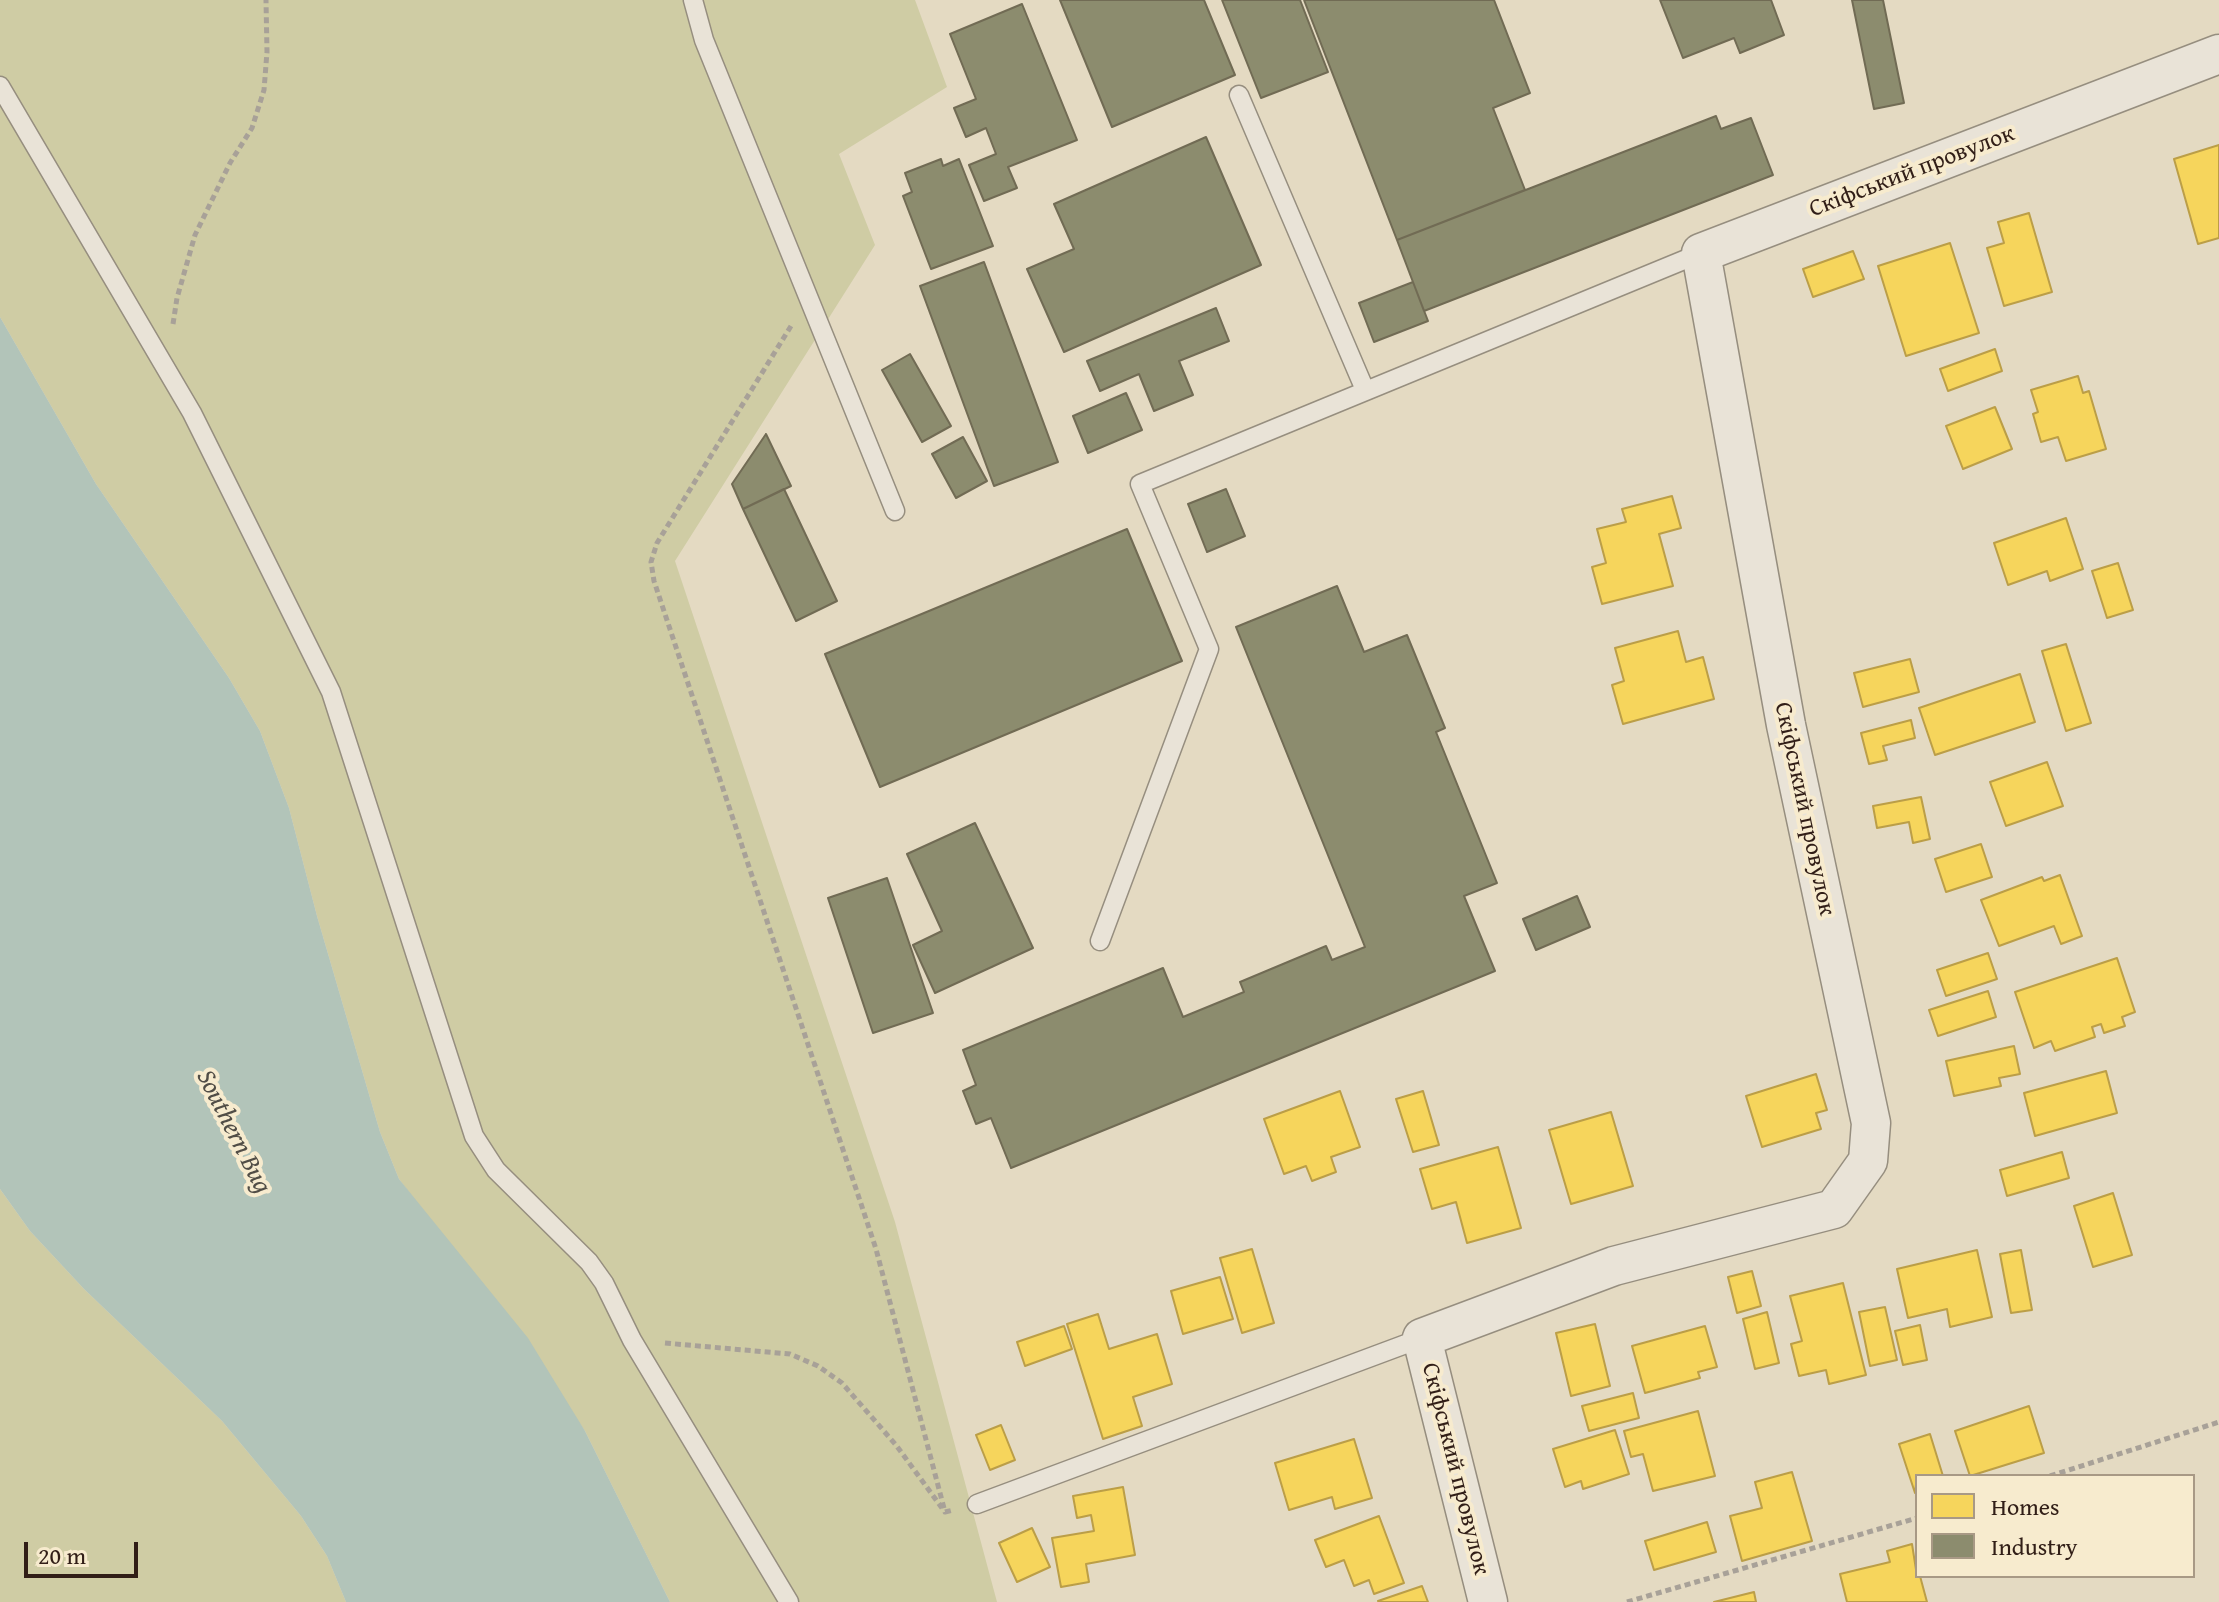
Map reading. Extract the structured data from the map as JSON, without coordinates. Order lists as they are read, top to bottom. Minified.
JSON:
{"streets":{"street":["Скіфський провулок"]},"water":["Southern Bug"],"legend":["Homes","Industry"],"scale_bar":"20 m"}
